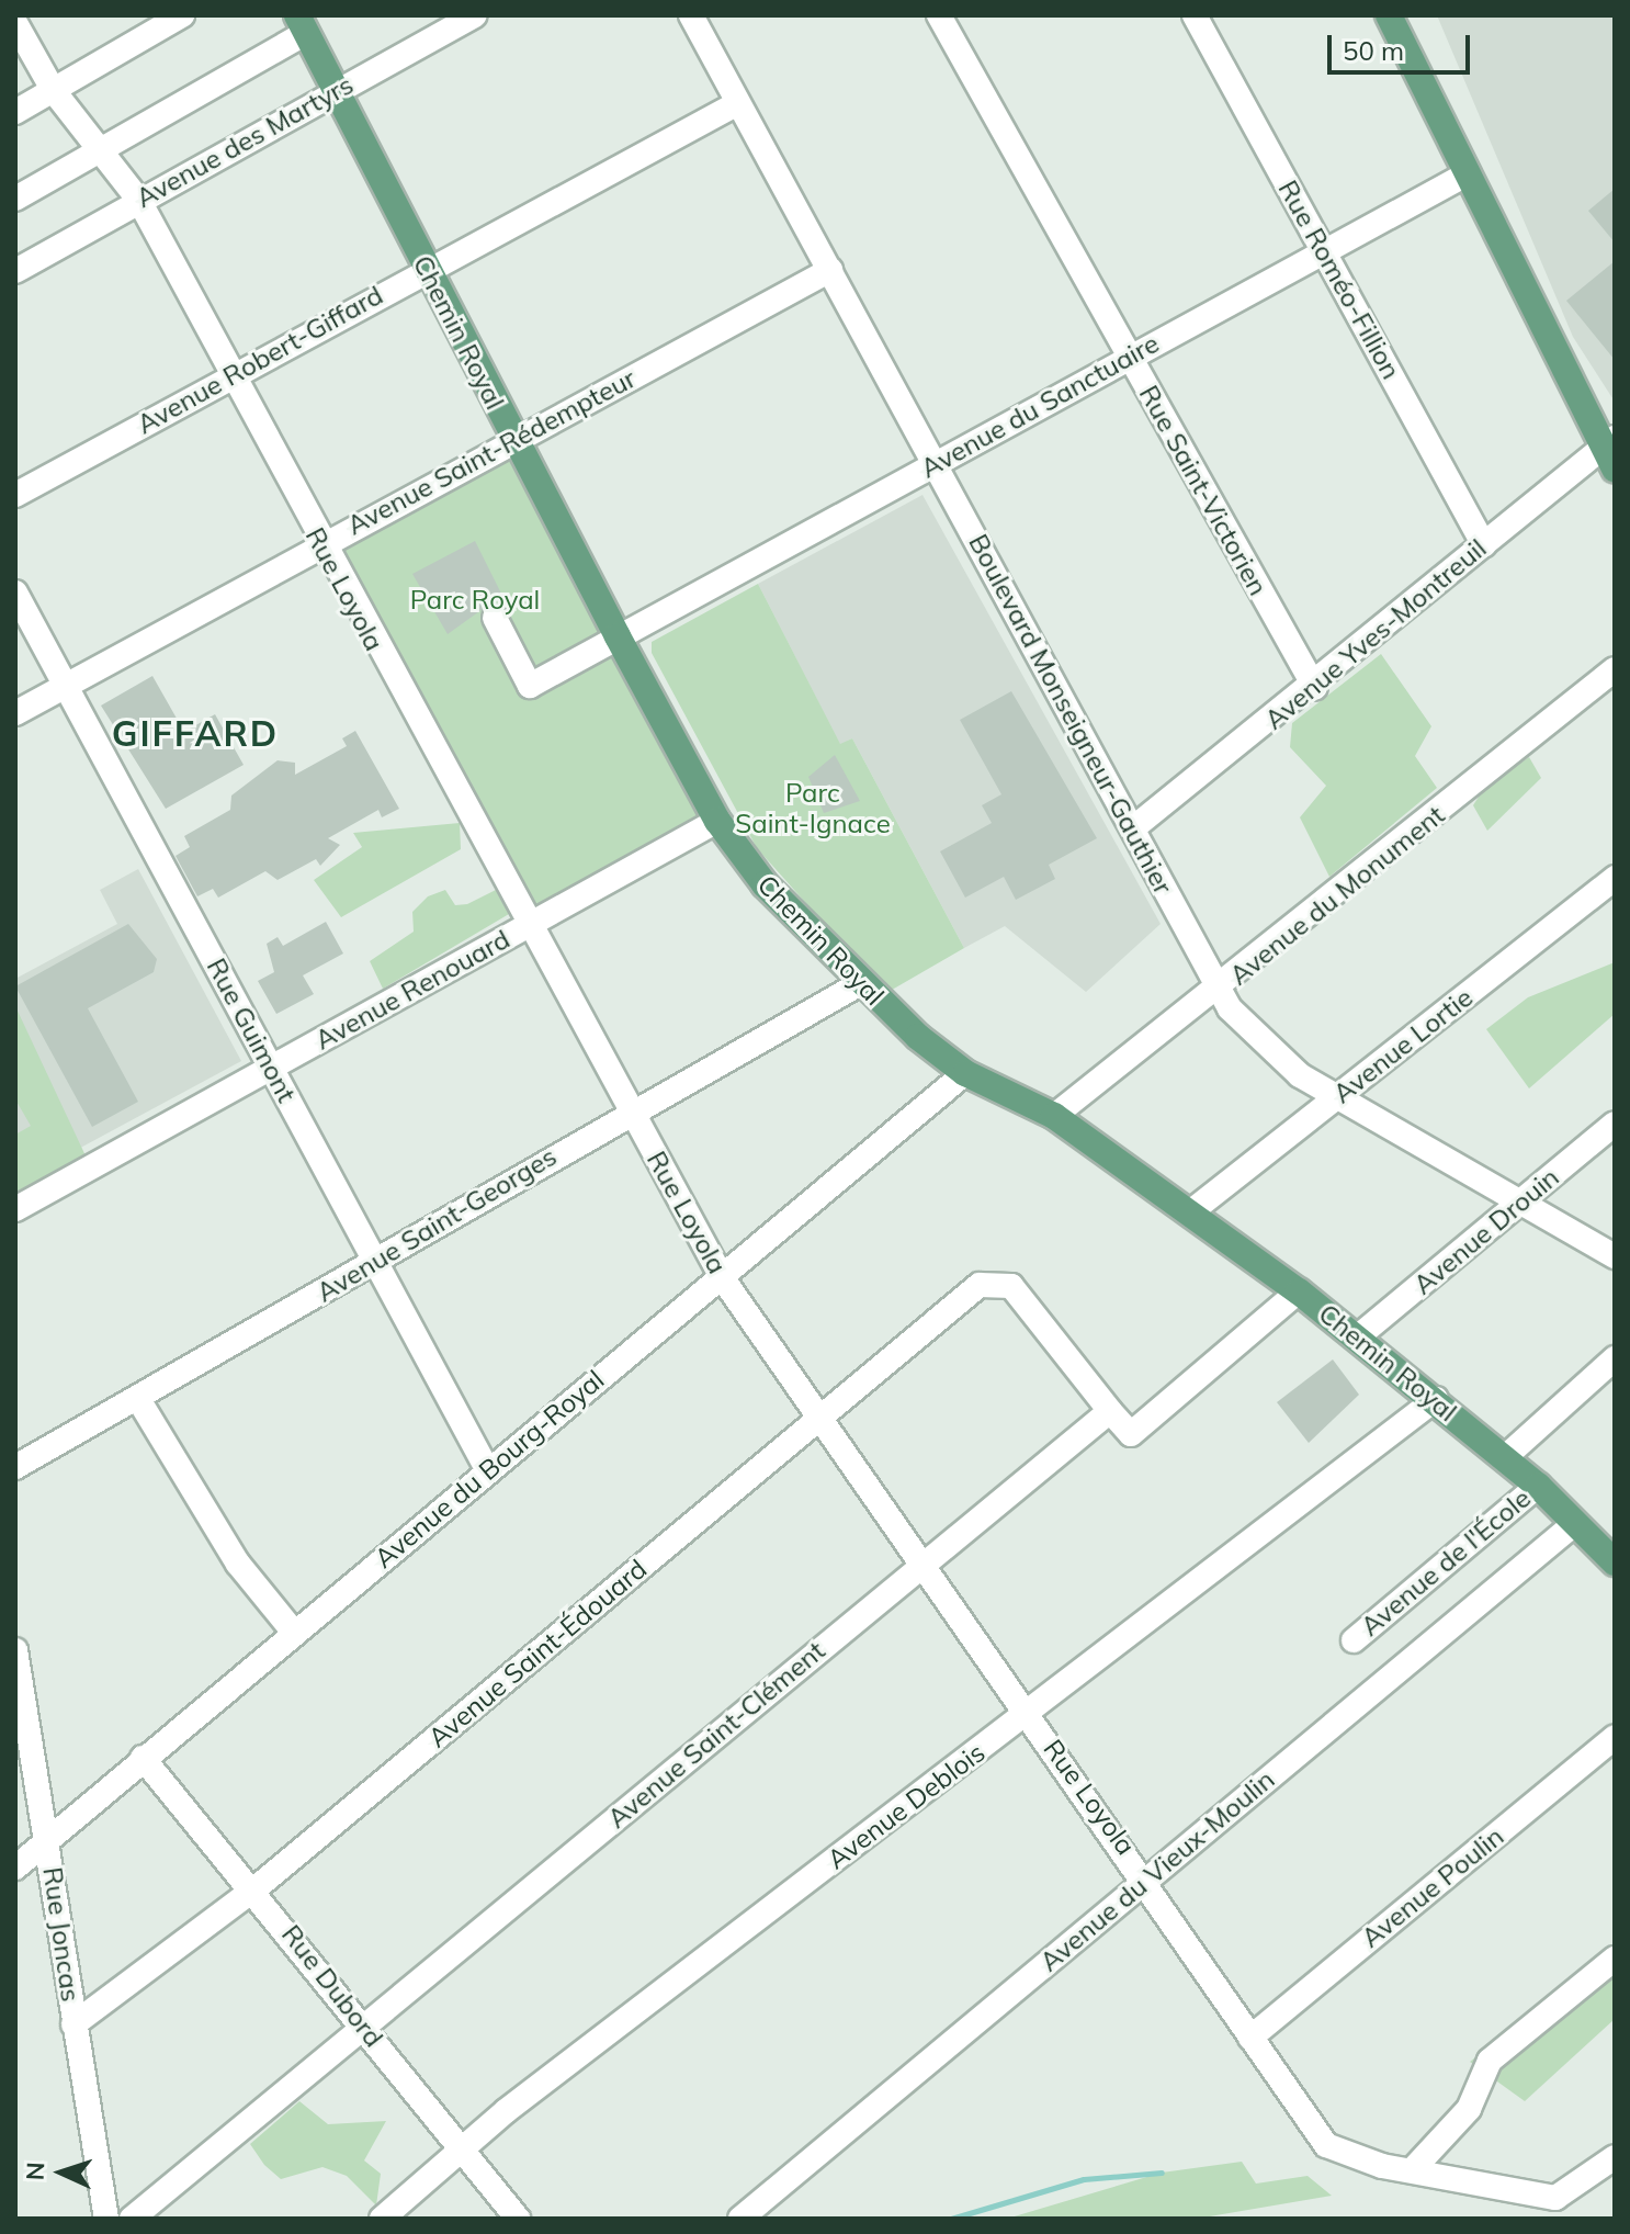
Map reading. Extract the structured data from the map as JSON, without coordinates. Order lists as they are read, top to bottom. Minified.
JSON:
{"streets":{"main road":["Chemin Royal"],"street":["Avenue des Martyrs","Rue Roméo-Fillion","Avenue Robert-Giffard","Avenue du Sanctuaire","Avenue Saint-Rédempteur","Rue Saint-Victorien","Rue Loyola","Avenue Yves-Montreuil","Boulevard Monseigneur-Gauthier","Avenue du Monument","Avenue Renouard","Rue Guimont","Avenue Lortie","Avenue Saint-Georges","Avenue Drouin","Avenue du Bourg-Royal","Avenue de l'École","Avenue Saint-Édouard","Avenue Saint-Clément","Avenue Deblois","Avenue du Vieux-Moulin","Avenue Poulin","Rue Joncas","Rue Dubord"]},"crossings":[["Avenue des Martyrs","Chemin Royal"],["Avenue des Martyrs","Rue Loyola"],["Rue Roméo-Fillion","Avenue du Sanctuaire"],["Rue Roméo-Fillion","Avenue Yves-Montreuil"],["Chemin Royal","Avenue Robert-Giffard"],["Chemin Royal","Avenue du Sanctuaire"],["Chemin Royal","Avenue Saint-Rédempteur"],["Chemin Royal","Avenue du Monument"],["Chemin Royal","Avenue Renouard"],["Chemin Royal","Avenue Lortie"],["Chemin Royal","Avenue Saint-Georges"],["Chemin Royal","Avenue Drouin"],["Chemin Royal","Avenue du Bourg-Royal"],["Chemin Royal","Avenue de l'École"],["Chemin Royal","Avenue Deblois"],["Chemin Royal","Avenue du Vieux-Moulin"],["Avenue Robert-Giffard","Rue Loyola"],["Avenue Robert-Giffard","Boulevard Monseigneur-Gauthier"],["Avenue du Sanctuaire","Rue Saint-Victorien"],["Avenue du Sanctuaire","Boulevard Monseigneur-Gauthier"],["Avenue Saint-Rédempteur","Rue Loyola"],["Avenue Saint-Rédempteur","Boulevard Monseigneur-Gauthier"],["Avenue Saint-Rédempteur","Rue Guimont"],["Rue Saint-Victorien","Avenue Yves-Montreuil"],["Rue Loyola","Avenue Renouard"],["Rue Loyola","Avenue Saint-Georges"],["Rue Loyola","Avenue du Bourg-Royal"],["Rue Loyola","Avenue Saint-Édouard"],["Rue Loyola","Avenue Saint-Clément"],["Rue Loyola","Avenue Deblois"],["Rue Loyola","Avenue du Vieux-Moulin"],["Rue Loyola","Avenue Poulin"],["Avenue Yves-Montreuil","Boulevard Monseigneur-Gauthier"],["Boulevard Monseigneur-Gauthier","Avenue du Monument"],["Boulevard Monseigneur-Gauthier","Avenue Lortie"],["Boulevard Monseigneur-Gauthier","Avenue Drouin"],["Avenue Renouard","Rue Guimont"],["Rue Guimont","Avenue Saint-Georges"],["Rue Guimont","Avenue du Bourg-Royal"],["Avenue du Bourg-Royal","Rue Joncas"],["Avenue du Bourg-Royal","Rue Dubord"],["Avenue Saint-Édouard","Avenue Saint-Clément"],["Avenue Saint-Édouard","Rue Joncas"],["Avenue Saint-Édouard","Rue Dubord"],["Avenue Saint-Clément","Rue Dubord"],["Avenue Deblois","Rue Dubord"]],"districts":["GIFFARD"],"parks":["Parc Royal","Parc Saint-Ignace"],"scale_bar":"50 m","north":"left"}
